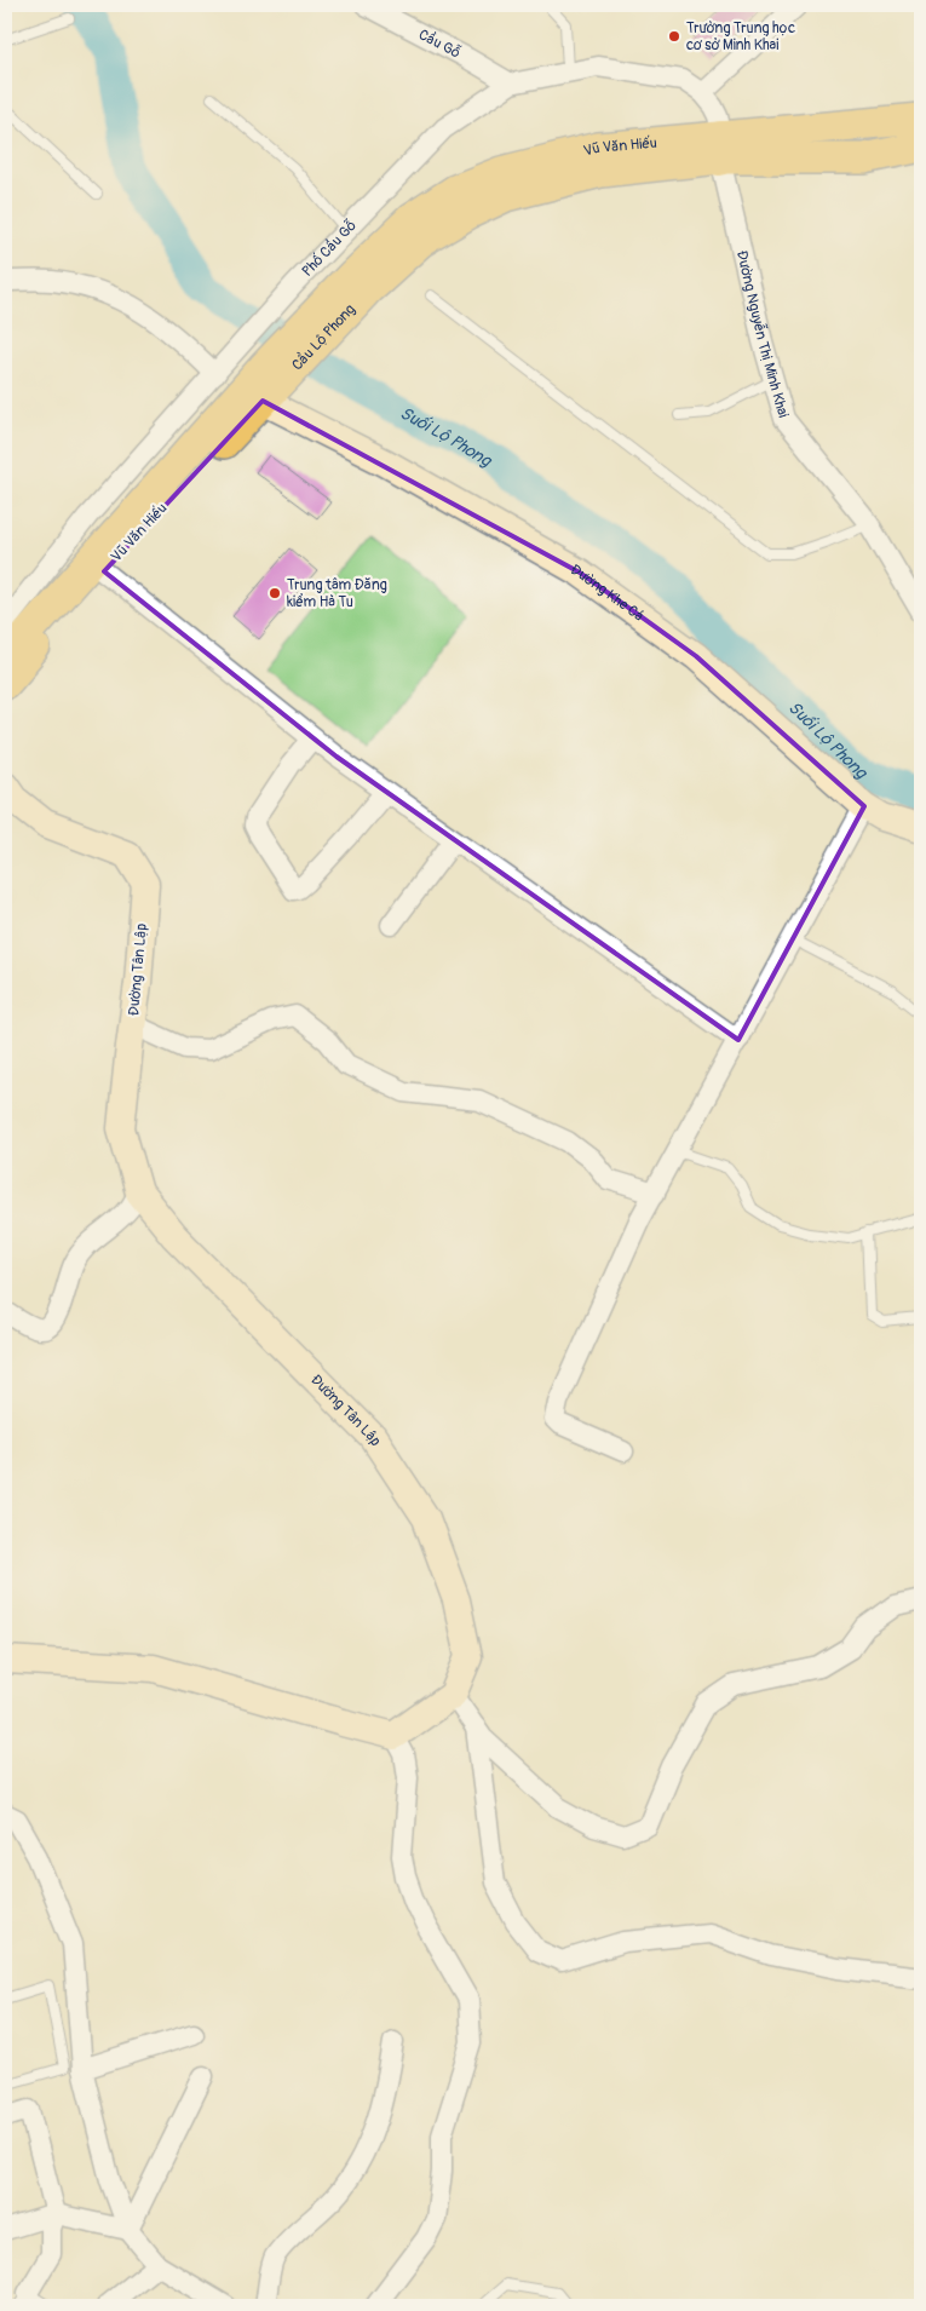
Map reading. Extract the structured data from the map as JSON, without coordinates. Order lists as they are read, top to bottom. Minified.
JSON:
{"streets":{"main road":["Vũ Văn Hiếu","Cầu Lộ Phong"],"street":["Cầu Gỗ","Phố Cầu Gỗ","Đường Nguyễn Thị Minh Khai","Đường Khe Cá","Đường Tân Lập"]},"crossings":[["Cầu Gỗ","Phố Cầu Gỗ"],["Vũ Văn Hiếu","Phố Cầu Gỗ"],["Vũ Văn Hiếu","Đường Nguyễn Thị Minh Khai"],["Vũ Văn Hiếu","Cầu Lộ Phong"],["Vũ Văn Hiếu","Đường Khe Cá"],["Phố Cầu Gỗ","Đường Nguyễn Thị Minh Khai"],["Cầu Lộ Phong","Đường Khe Cá"]],"water":["Suối Lộ Phong"],"places":["Trường Trung học cơ sở Minh Khai","Trung tâm Đăng kiểm Hà Tu"]}
